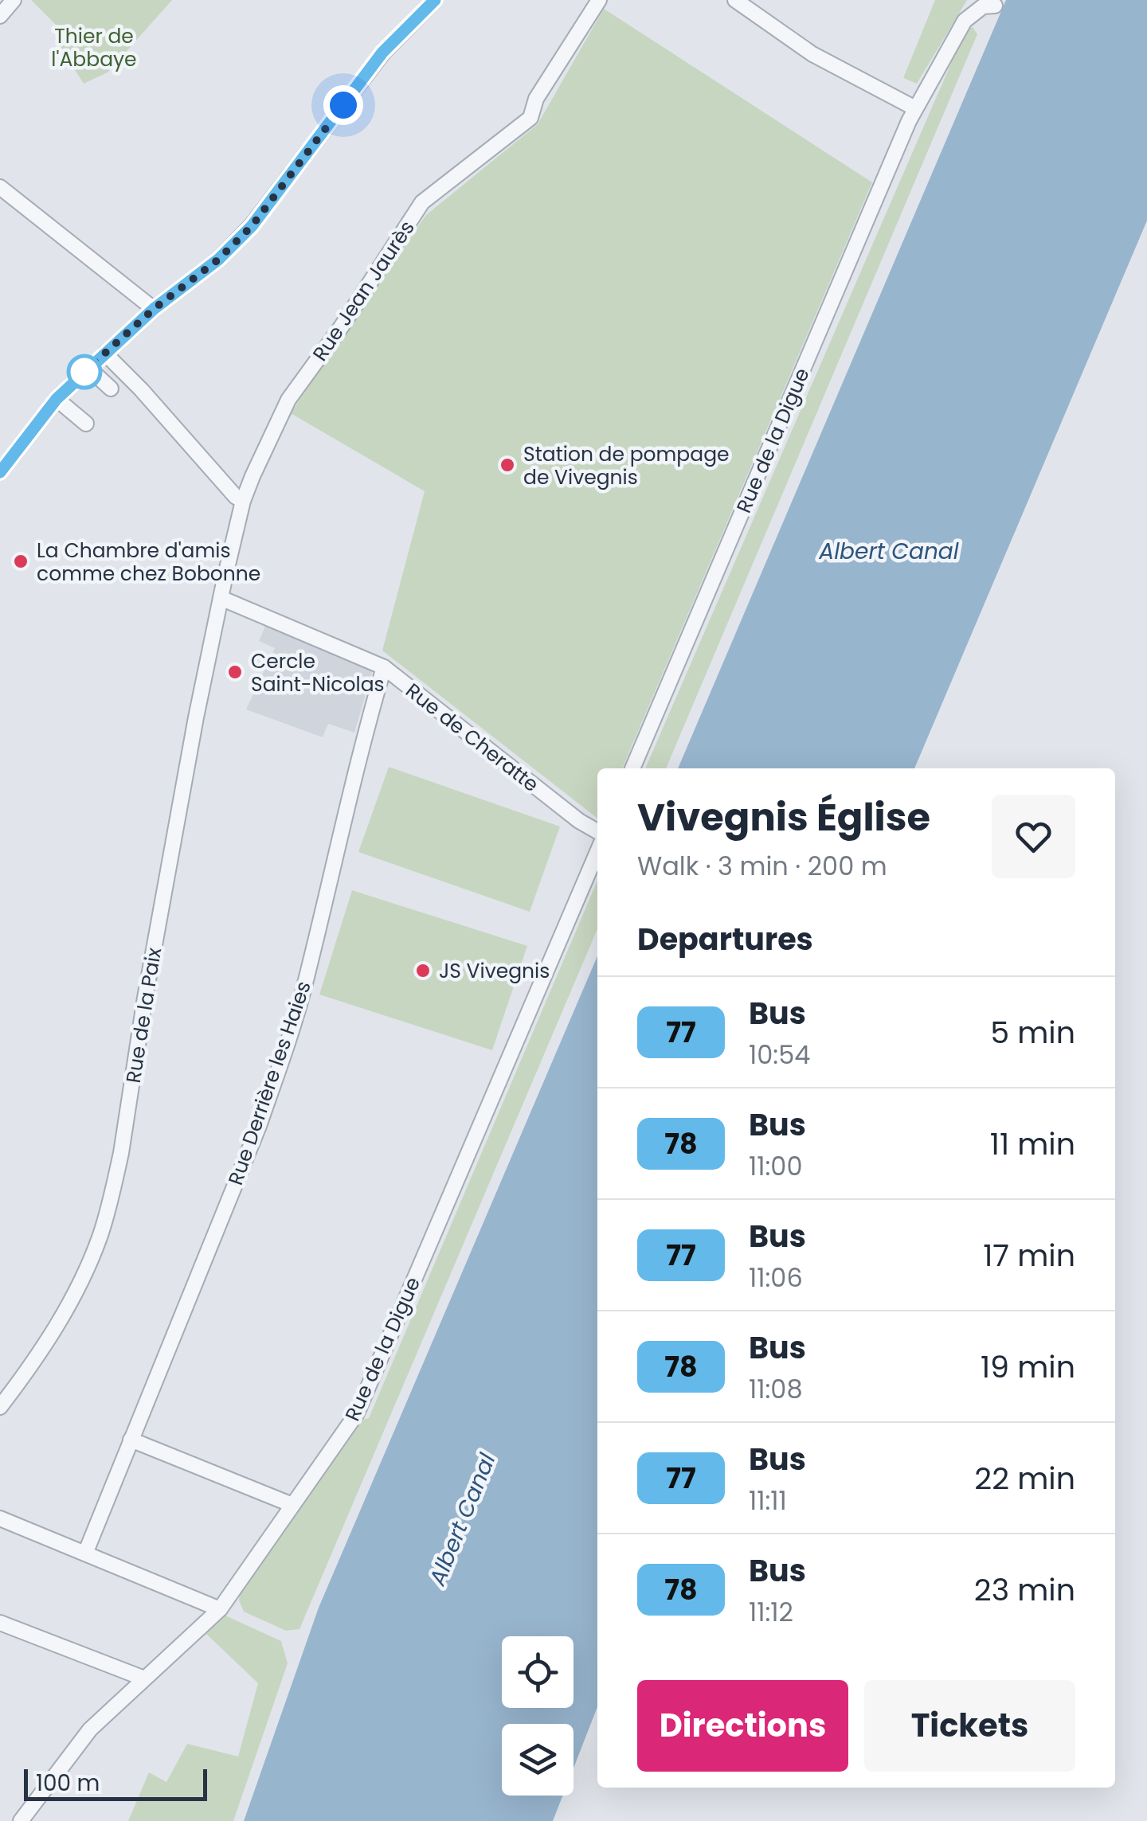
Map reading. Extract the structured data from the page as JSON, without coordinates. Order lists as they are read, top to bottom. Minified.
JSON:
{"streets":{"street":["Rue Jean Jaurès","Rue de la Digue","Rue de Cheratte","Rue de la Paix","Rue Derrière les Haies"]},"crossings":[["Rue de Cheratte","Rue de la Paix"],["Rue de Cheratte","Rue Derrière les Haies"]],"water":["Albert Canal"],"parks":["Thier de l'Abbaye"],"places":["Station de pompage de Vivegnis","La Chambre d'amis comme chez Bobonne","Cercle Saint-Nicolas","JS Vivegnis"],"lines":["bus line 77"],"scale_bar":"100 m","page":{"heading":[["Vivegnis Église","Walk · 3 min · 200 m"],"Departures"],"list":[{"mark":"77","name":"Bus","note":"10:54","value":"5 min"},{"mark":"78","name":"Bus","note":"11:00","value":"11 min"},{"mark":"77","name":"Bus","note":"11:06","value":"17 min"},{"mark":"78","name":"Bus","note":"11:08","value":"19 min"},{"mark":"77","name":"Bus","note":"11:11","value":"22 min"},{"mark":"78","name":"Bus","note":"11:12","value":"23 min"}],"buttons":["Directions","Tickets"],"scale":"100 m"}}
